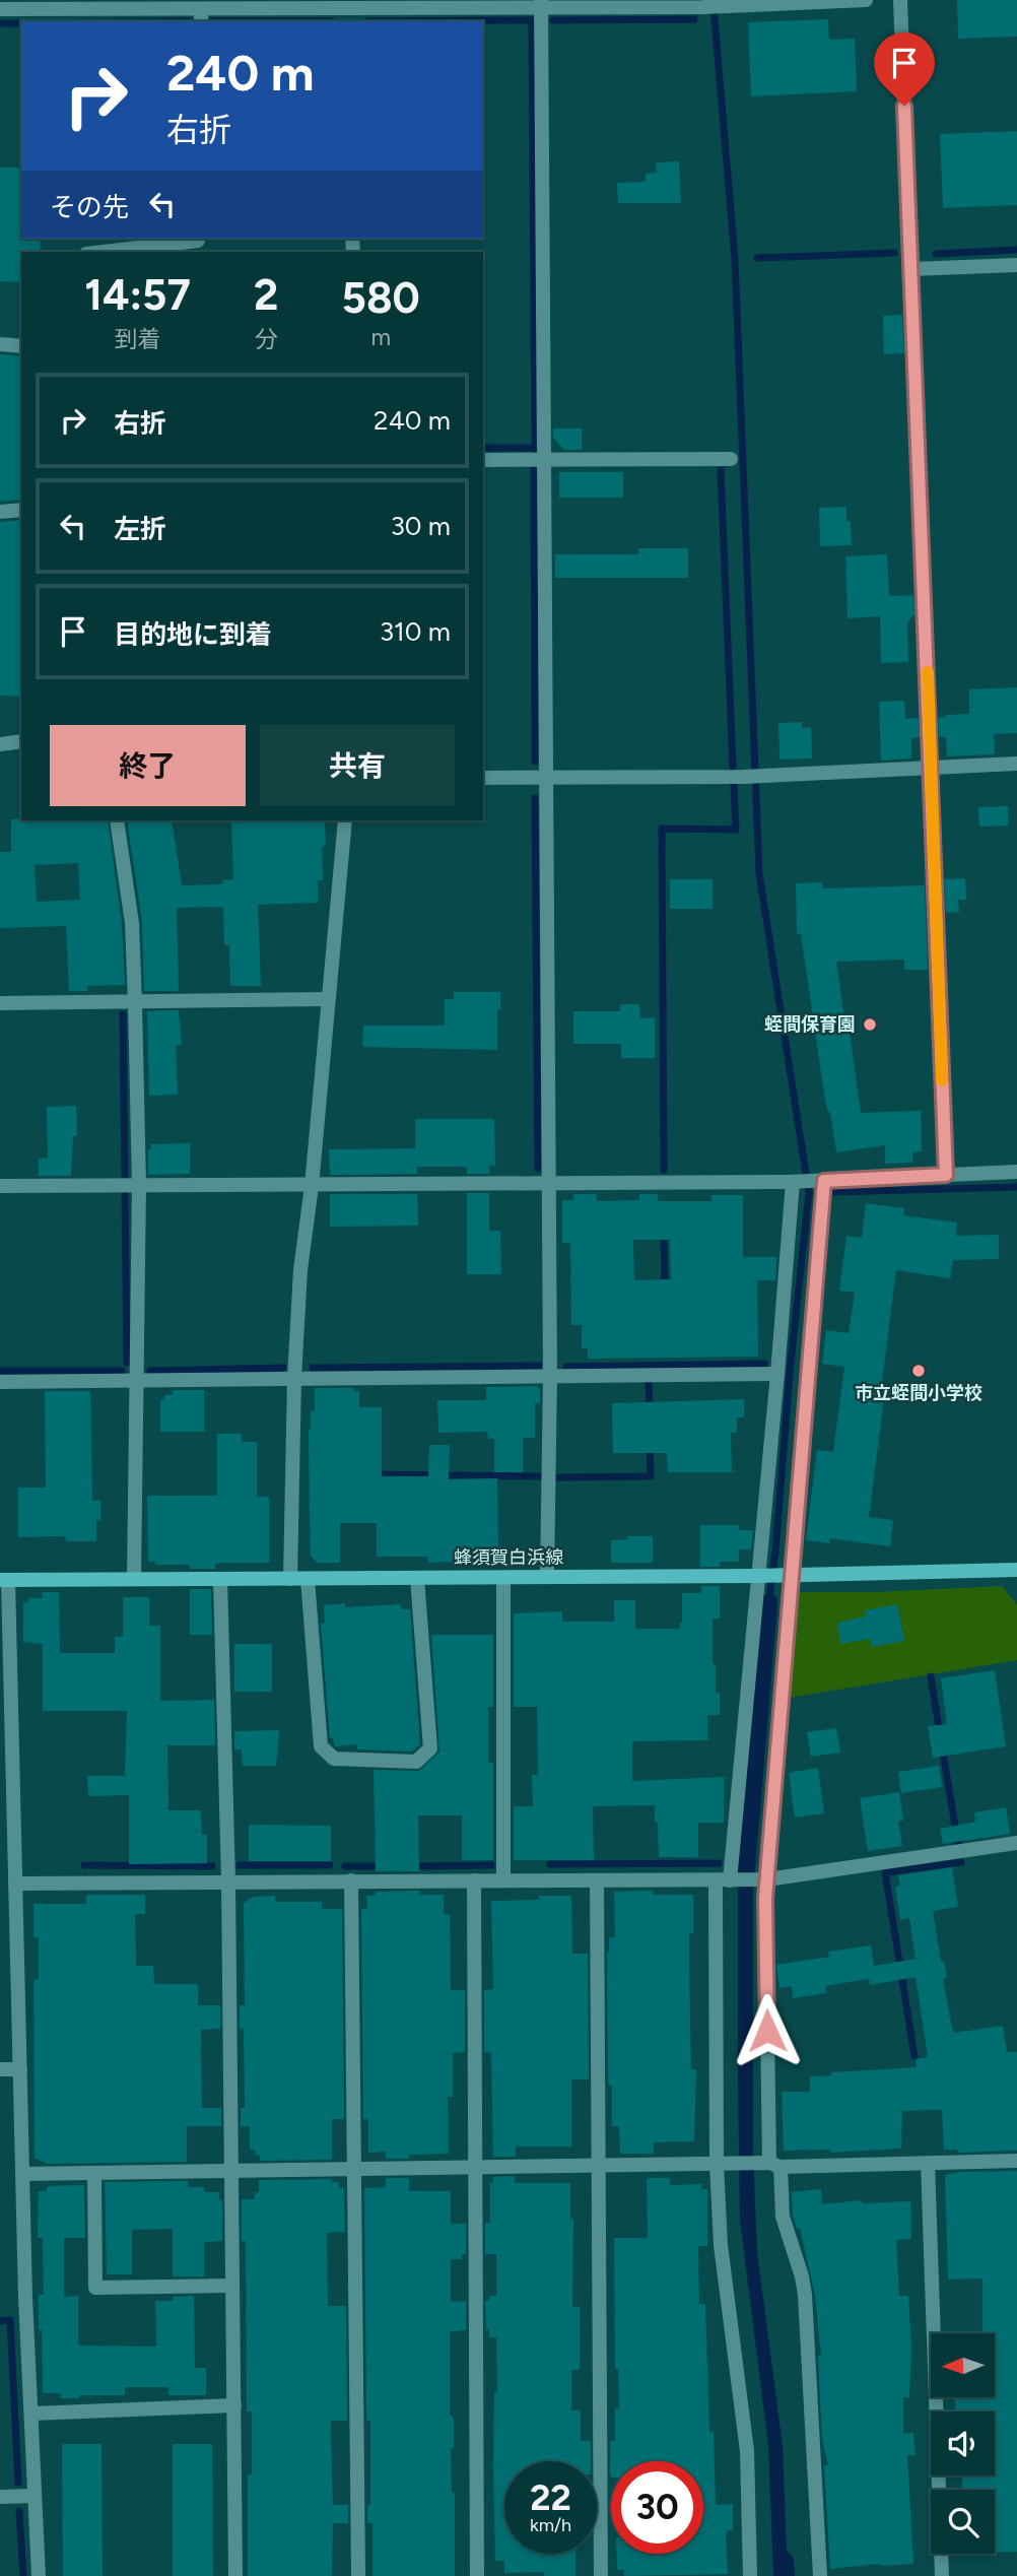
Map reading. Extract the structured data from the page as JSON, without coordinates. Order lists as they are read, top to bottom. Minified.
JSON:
{"streets":{"main road":["蜂須賀白浜線"]},"places":["蛭間保育園","市立蛭間小学校"],"north":"left","page":{"turn":["240 m","右折"],"then":"その先","eta":["14:57","到着","2","分","580","m"],"list":[{"name":"右折","value":"240 m"},{"name":"左折","value":"30 m"},{"name":"目的地に到着","value":"310 m"}],"buttons":["終了","共有"],"speed":"22 km/h","limit":"30"}}
